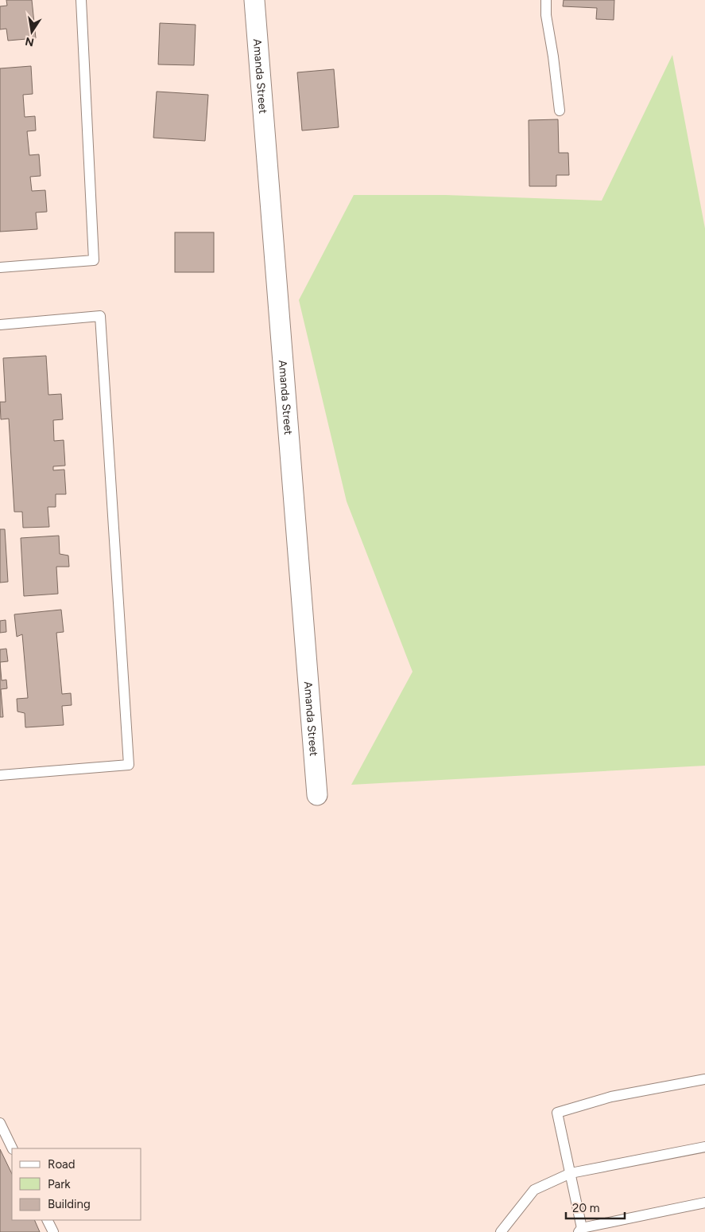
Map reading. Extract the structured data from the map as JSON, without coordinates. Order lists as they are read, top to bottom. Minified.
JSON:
{"streets":{"street":["Amanda Street"]},"legend":["Road","Park","Building"],"scale_bar":"20 m","north":"bottom"}
